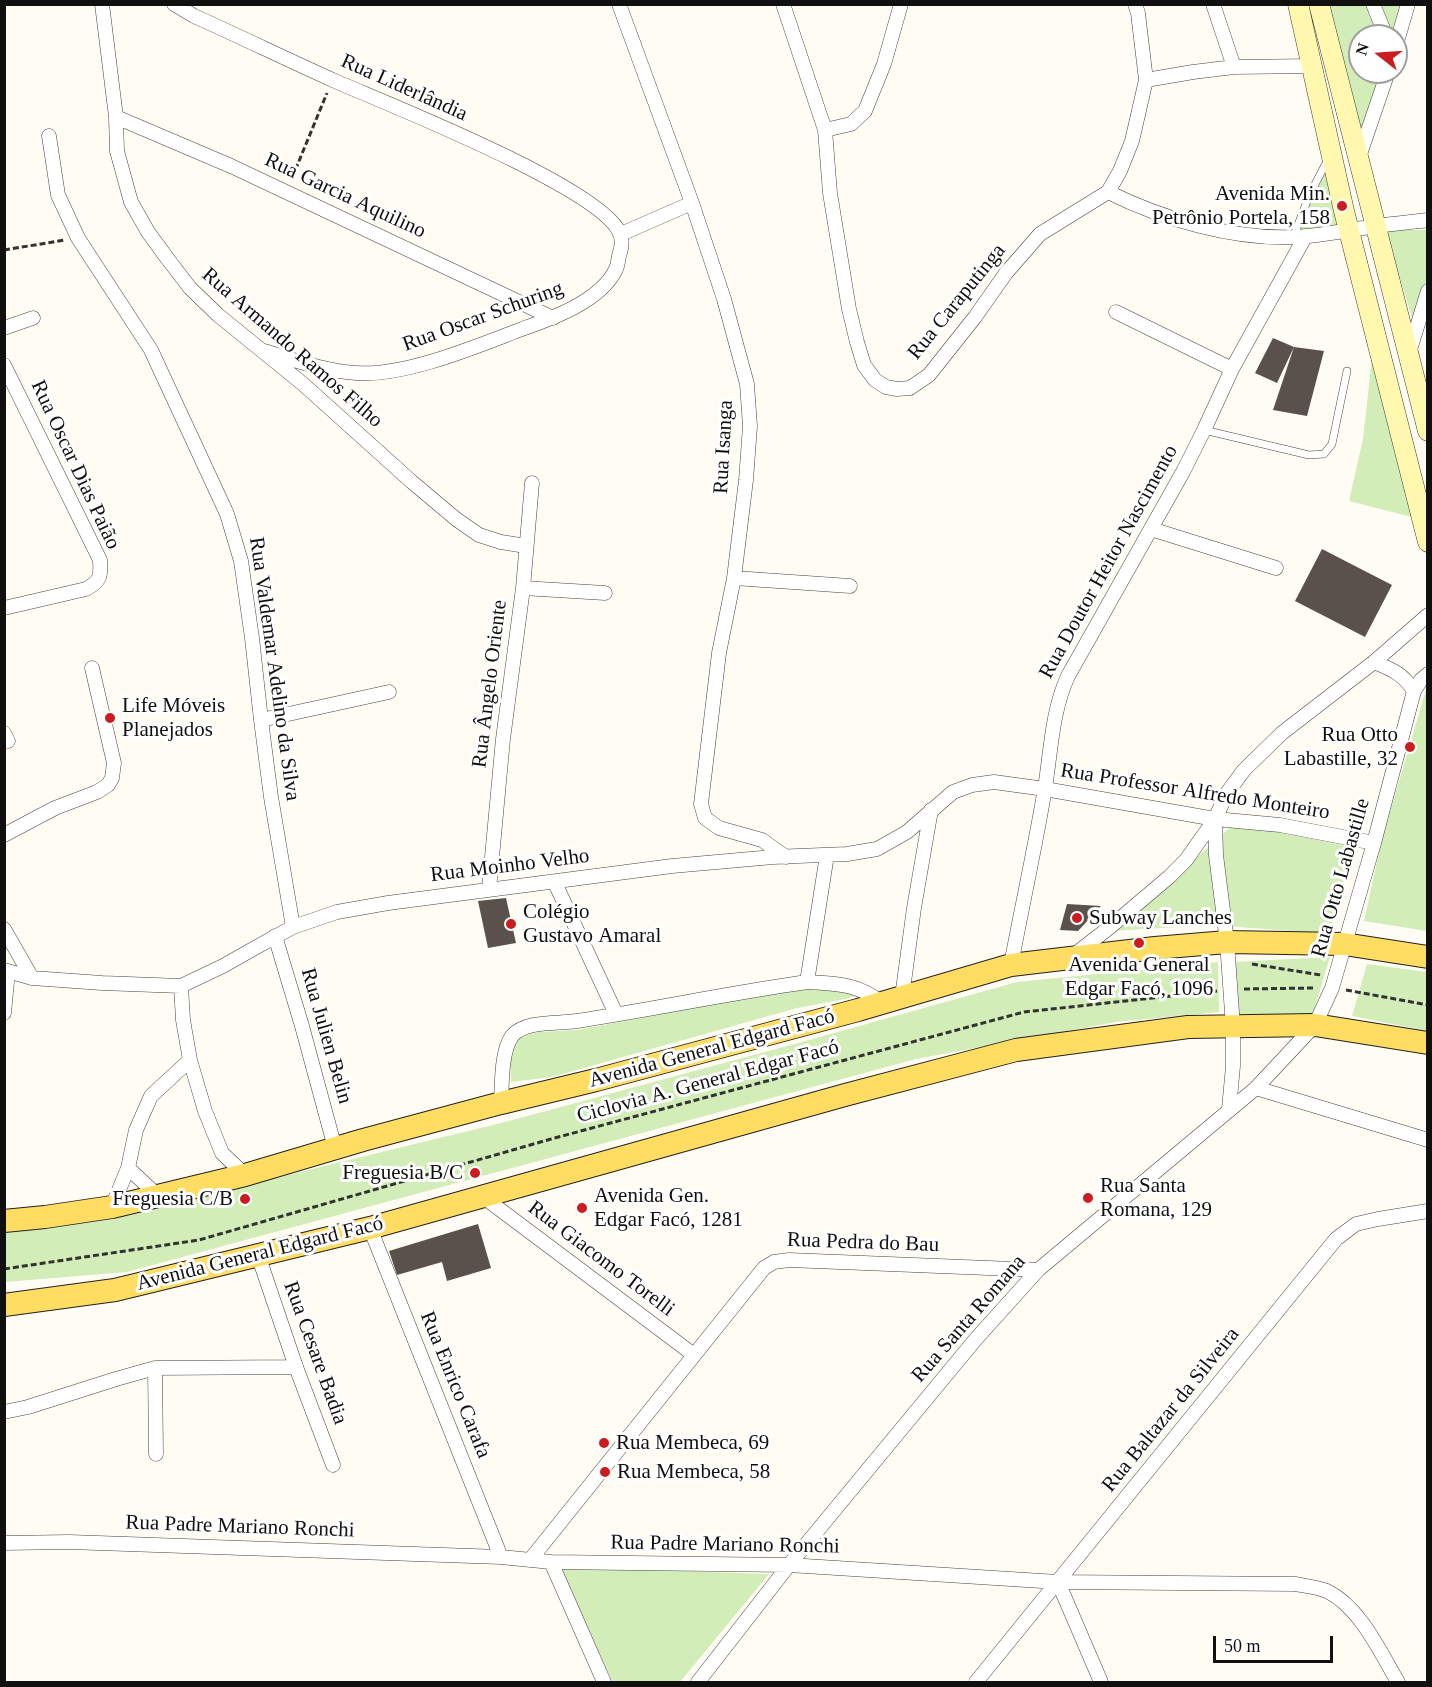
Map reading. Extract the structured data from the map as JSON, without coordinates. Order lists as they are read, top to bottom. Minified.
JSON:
{"streets":{"main road":["Avenida General Edgard Facó"],"street":["Rua Liderlândia","Rua Garcia Aquilino","Rua Caraputinga","Rua Oscar Schuring","Rua Armando Ramos Filho","Rua Isanga","Rua Oscar Dias Paião","Rua Doutor Heitor Nascimento","Rua Valdemar Adelino da Silva","Rua Ângelo Oriente","Rua Professor Alfredo Monteiro","Rua Moinho Velho","Rua Otto Labastille","Rua Julien Belin","Rua Pedra do Bau","Rua Giacomo Torelli","Rua Santa Romana","Rua Cesare Badia","Rua Enrico Carafa","Rua Baltazar da Silveira","Rua Padre Mariano Ronchi"],"path":["Ciclovia A. General Edgar Facó"]},"crossings":[["Rua Liderlândia","Rua Oscar Schuring"],["Rua Garcia Aquilino","Rua Oscar Schuring"],["Rua Garcia Aquilino","Rua Armando Ramos Filho"],["Rua Oscar Schuring","Rua Armando Ramos Filho"],["Rua Armando Ramos Filho","Rua Ângelo Oriente"],["Rua Isanga","Rua Moinho Velho"],["Rua Doutor Heitor Nascimento","Rua Professor Alfredo Monteiro"],["Rua Doutor Heitor Nascimento","Rua Moinho Velho"],["Rua Doutor Heitor Nascimento","Avenida General Edgard Facó"],["Rua Valdemar Adelino da Silva","Rua Moinho Velho"],["Rua Ângelo Oriente","Rua Moinho Velho"],["Rua Professor Alfredo Monteiro","Rua Moinho Velho"],["Rua Professor Alfredo Monteiro","Rua Otto Labastille"],["Rua Moinho Velho","Rua Julien Belin"],["Rua Otto Labastille","Avenida General Edgard Facó"],["Rua Otto Labastille","Ciclovia A. General Edgar Facó"],["Rua Otto Labastille","Rua Santa Romana"],["Rua Julien Belin","Avenida General Edgard Facó"],["Avenida General Edgard Facó","Rua Giacomo Torelli"],["Avenida General Edgard Facó","Rua Santa Romana"],["Avenida General Edgard Facó","Rua Cesare Badia"],["Avenida General Edgard Facó","Rua Enrico Carafa"],["Rua Pedra do Bau","Rua Giacomo Torelli"],["Rua Pedra do Bau","Rua Santa Romana"],["Rua Santa Romana","Rua Padre Mariano Ronchi"],["Rua Enrico Carafa","Rua Padre Mariano Ronchi"],["Rua Baltazar da Silveira","Rua Padre Mariano Ronchi"]],"places":["Avenida Min. Petrônio Portela, 158","Life Móveis Planejados","Rua Otto Labastille, 32","Subway Lanches","Colégio Gustavo Amaral","Avenida General Edgar Facó, 1096","Freguesia B/C","Rua Santa Romana, 129","Freguesia C/B","Avenida Gen. Edgar Facó, 1281","Rua Membeca, 69","Rua Membeca, 58"],"scale_bar":"50 m","north":"left"}
